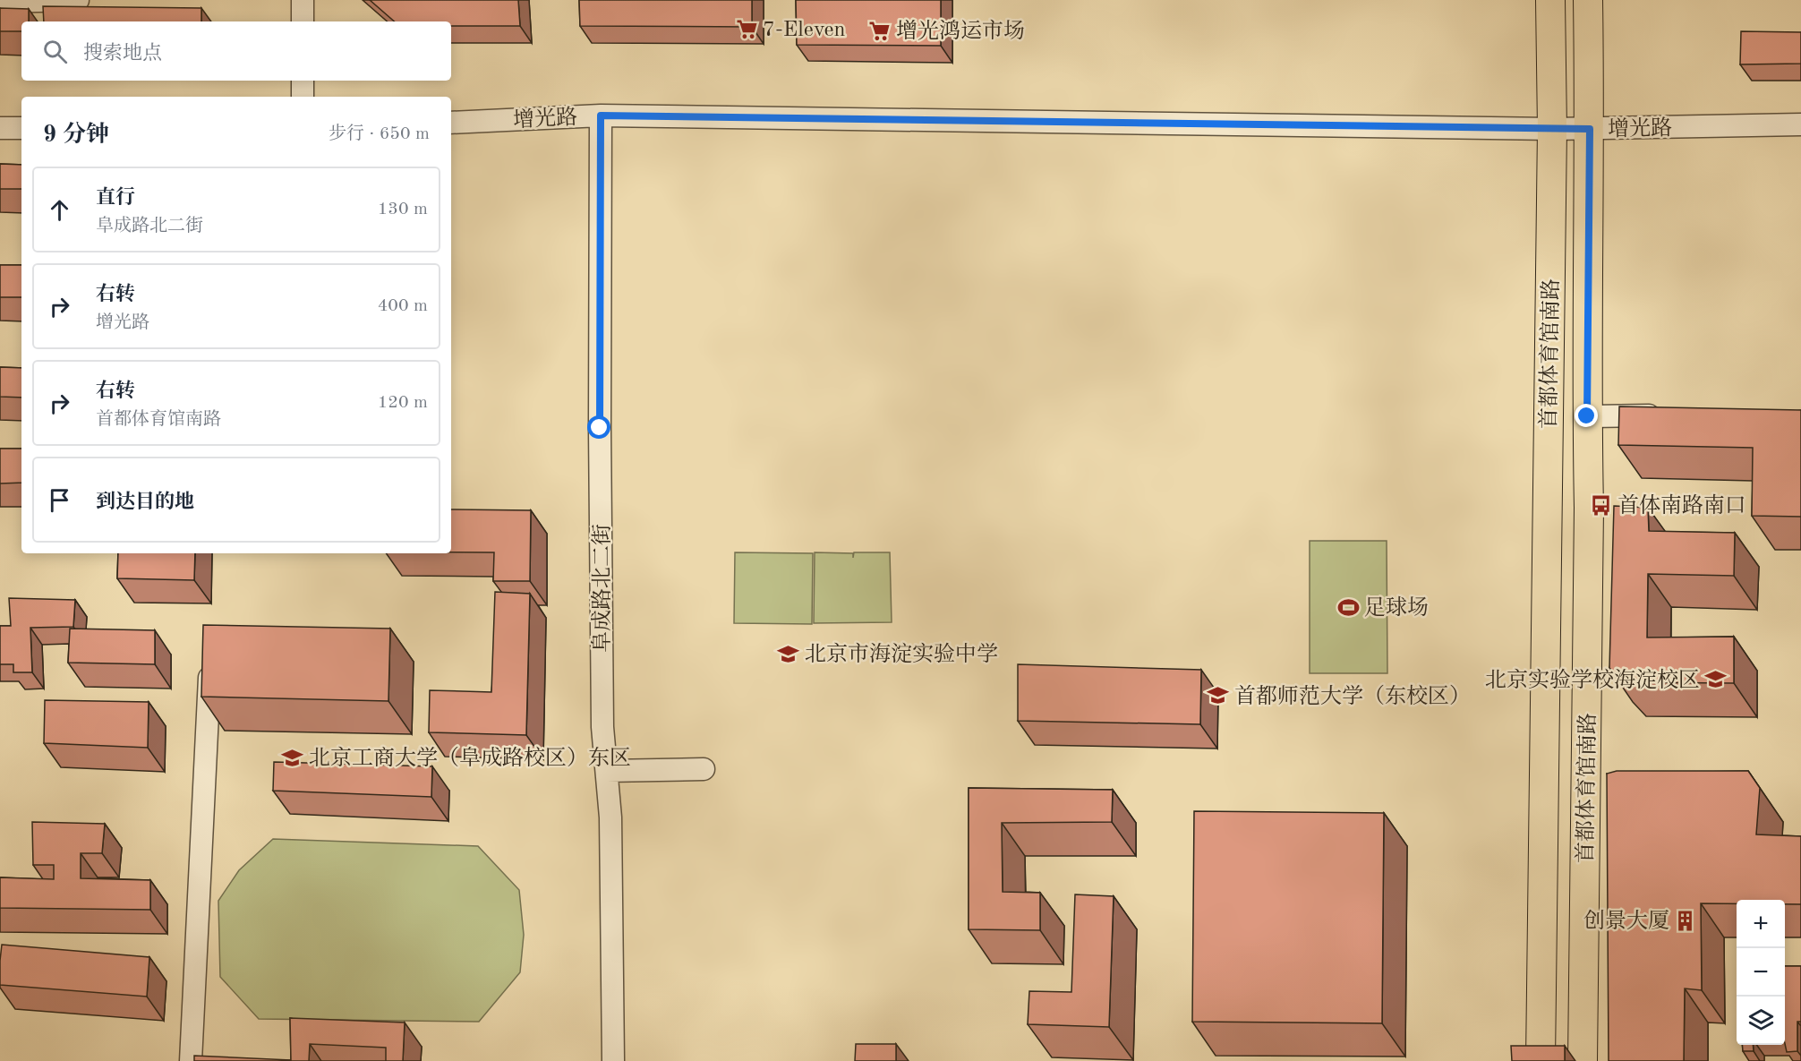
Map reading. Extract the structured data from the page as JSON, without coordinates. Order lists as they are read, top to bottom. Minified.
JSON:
{"streets":{"main road":["首都体育馆南路"],"street":["增光路","阜成路北二街"]},"crossings":[["增光路","首都体育馆南路"],["增光路","阜成路北二街"]],"places":{"supermarket":["7-Eleven","增光鸿运市场"],"bus stop":["首体南路南口"],"sports":["足球场"],"school or university":["北京市海淀实验中学","北京实验学校海淀校区","首都师范大学（东校区）","北京工商大学（阜成路校区）东区"],"building":["创景大厦"]},"page":{"search":"搜索地点","heading":["9 分钟","步行 · 650 m"],"list":[["直行","阜成路北二街","130 m"],["右转","增光路","400 m"],["右转","首都体育馆南路","120 m"],"到达目的地"],"map_buttons":["+","−"]}}
